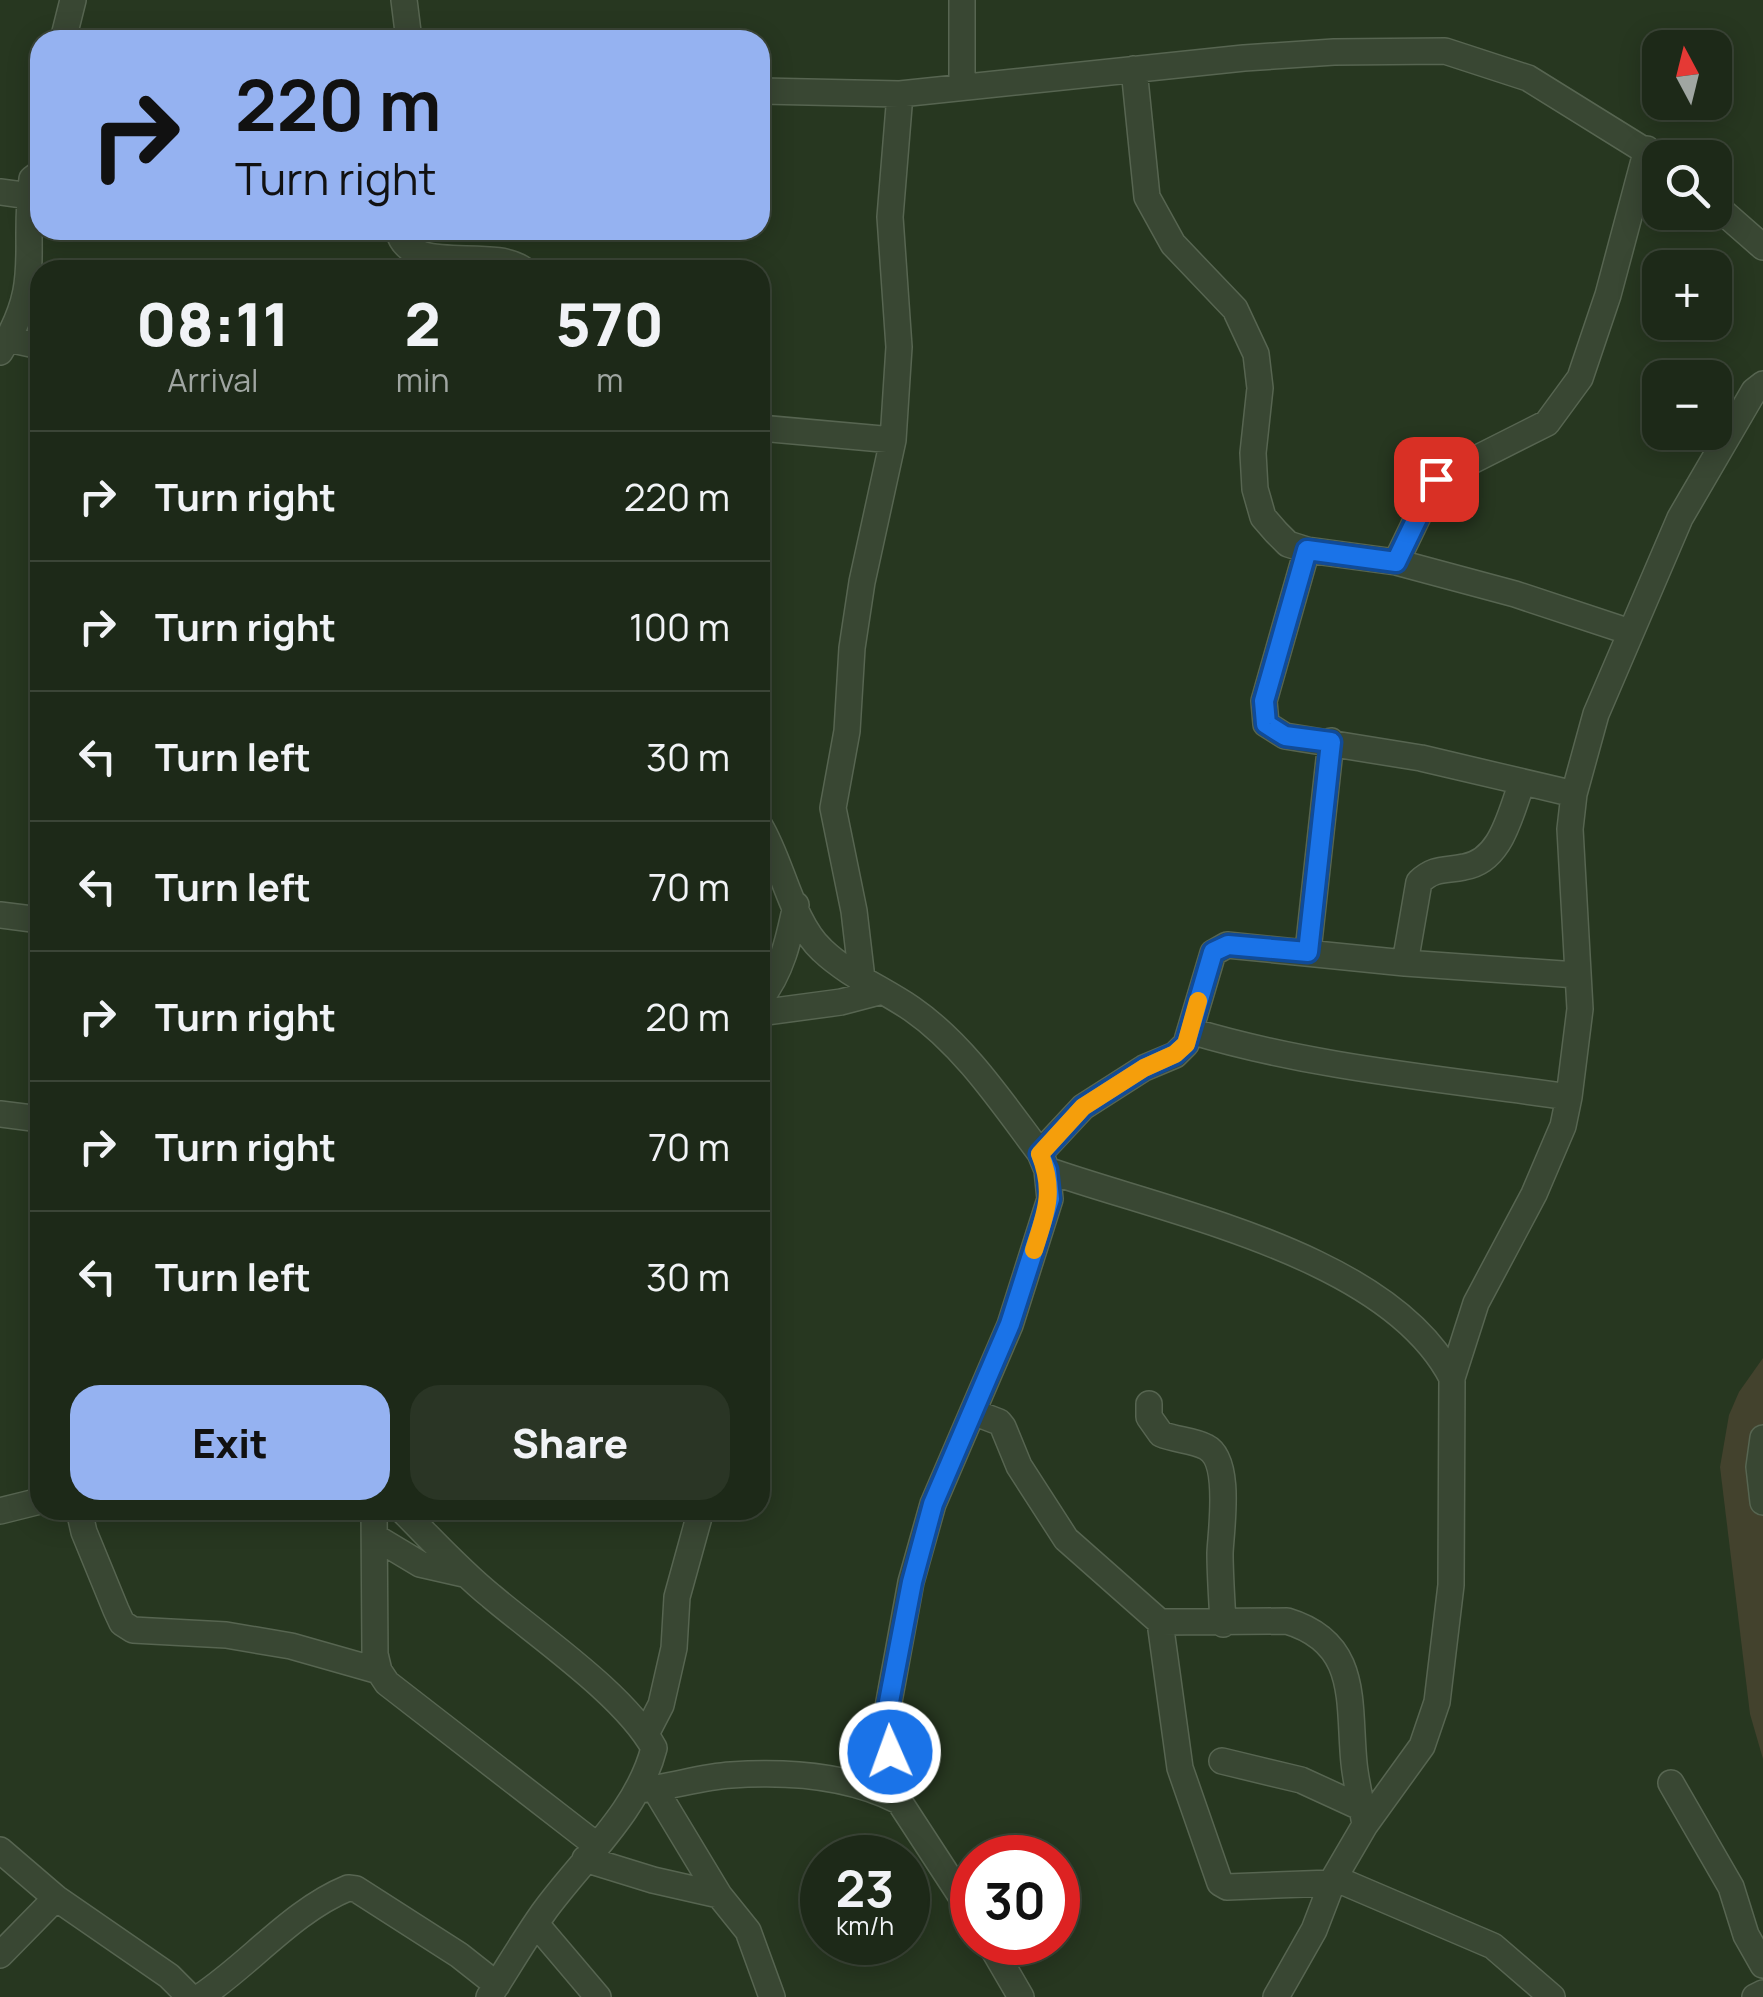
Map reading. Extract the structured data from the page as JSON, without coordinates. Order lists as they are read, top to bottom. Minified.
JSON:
{"north":"top","page":{"map_buttons":["+","−"],"turn":["220 m","Turn right"],"eta":["08:11","Arrival","2","min","570","m"],"list":[{"name":"Turn right","value":"220 m"},{"name":"Turn right","value":"100 m"},{"name":"Turn left","value":"30 m"},{"name":"Turn left","value":"70 m"},{"name":"Turn right","value":"20 m"},{"name":"Turn right","value":"70 m"},{"name":"Turn left","value":"30 m"}],"buttons":["Exit","Share"],"speed":"23 km/h","limit":"30"}}
